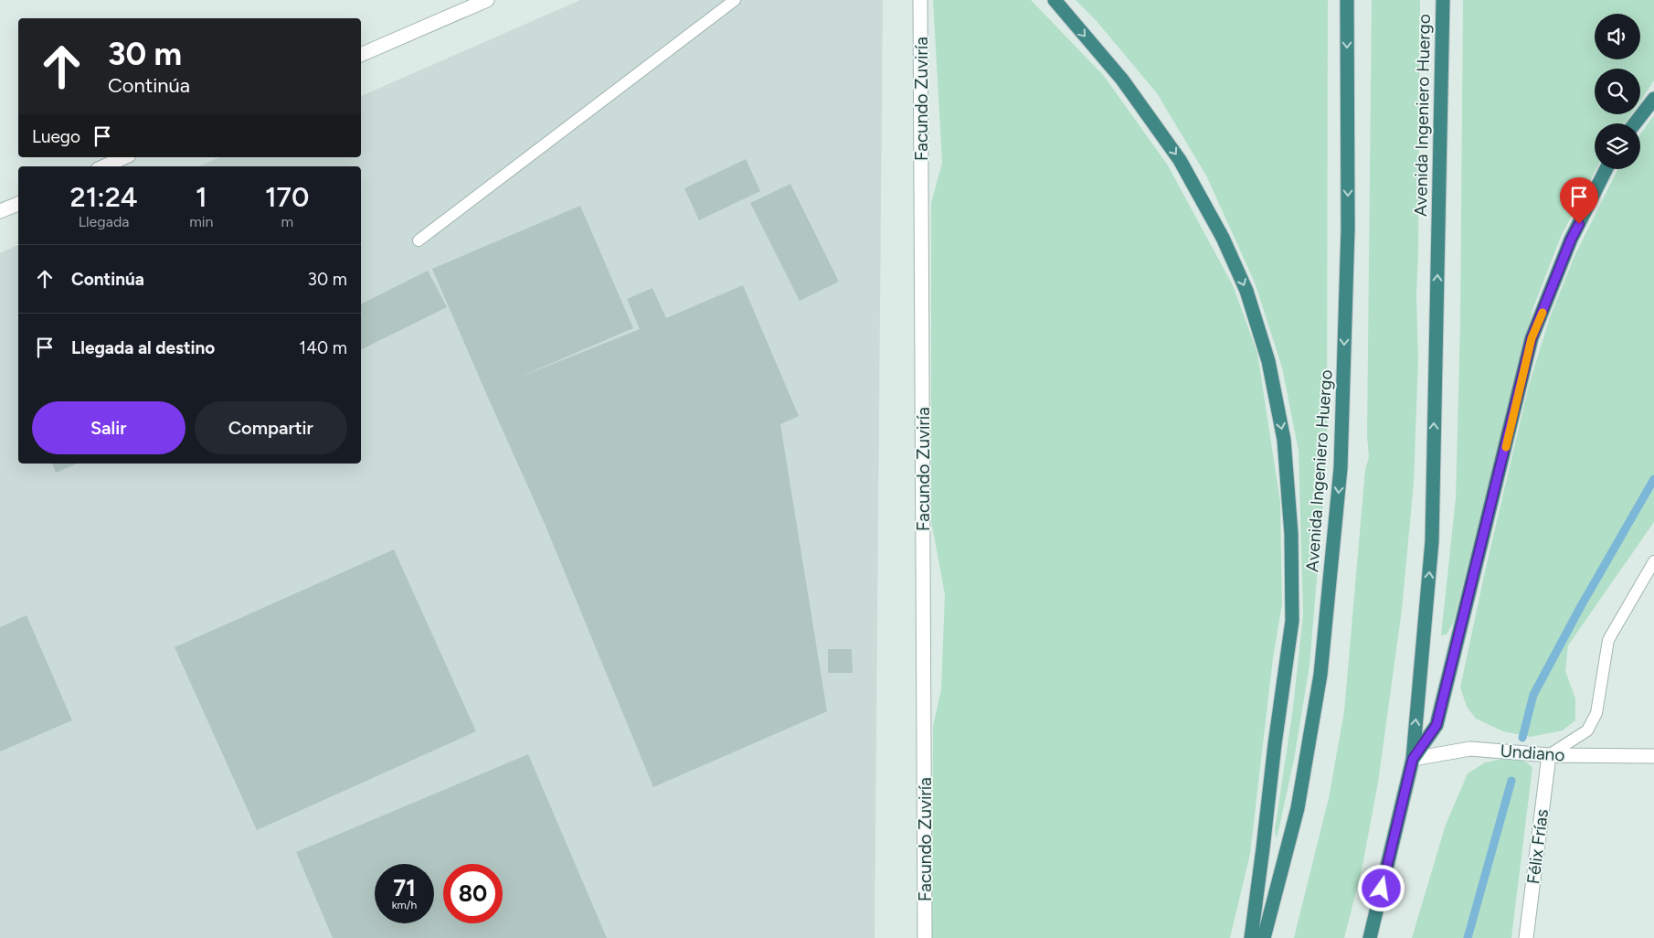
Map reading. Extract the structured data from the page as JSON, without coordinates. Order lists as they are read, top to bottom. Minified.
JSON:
{"streets":{"highway":["Avenida Ingeniero Huergo"],"street":["Facundo Zuviría","Undiano","Félix Frías"]},"crossings":[["Avenida Ingeniero Huergo","Undiano"],["Undiano","Félix Frías"]],"page":{"turn":["30 m","Continúa"],"then":"Luego","eta":["21:24","Llegada","1","min","170","m"],"list":[{"name":"Continúa","value":"30 m"},{"name":"Llegada al destino","value":"140 m"}],"buttons":["Salir","Compartir"],"speed":"71 km/h","limit":"80"}}
